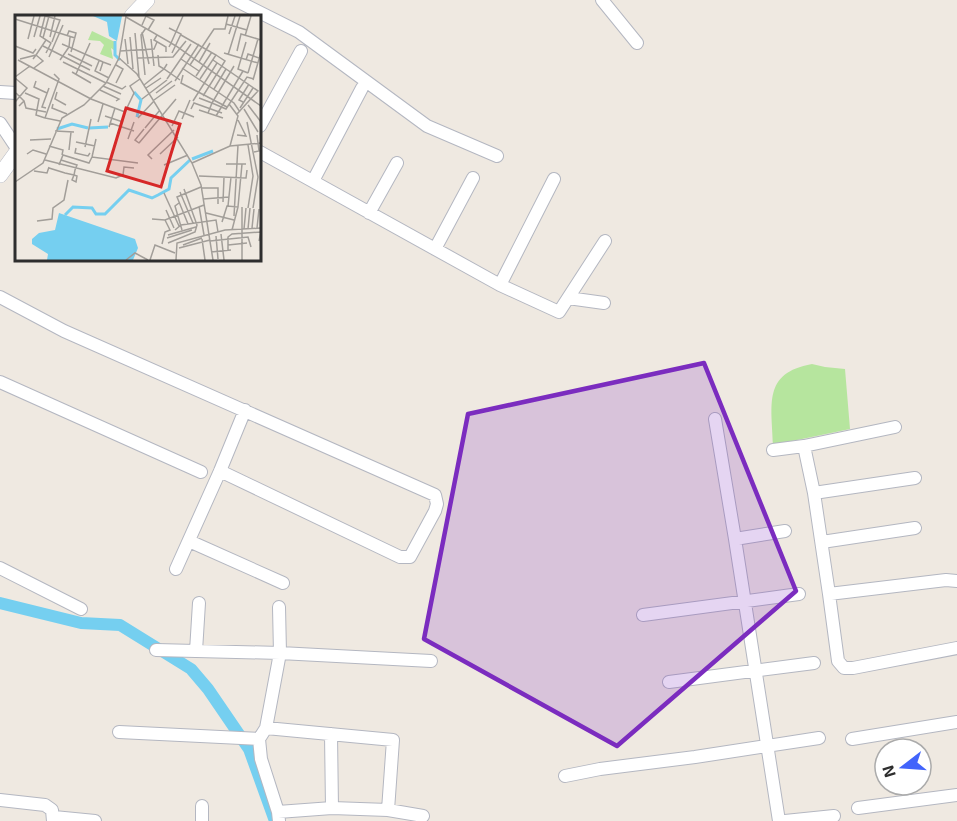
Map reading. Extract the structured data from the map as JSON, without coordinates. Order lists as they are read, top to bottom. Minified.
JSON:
{"north":"left"}
